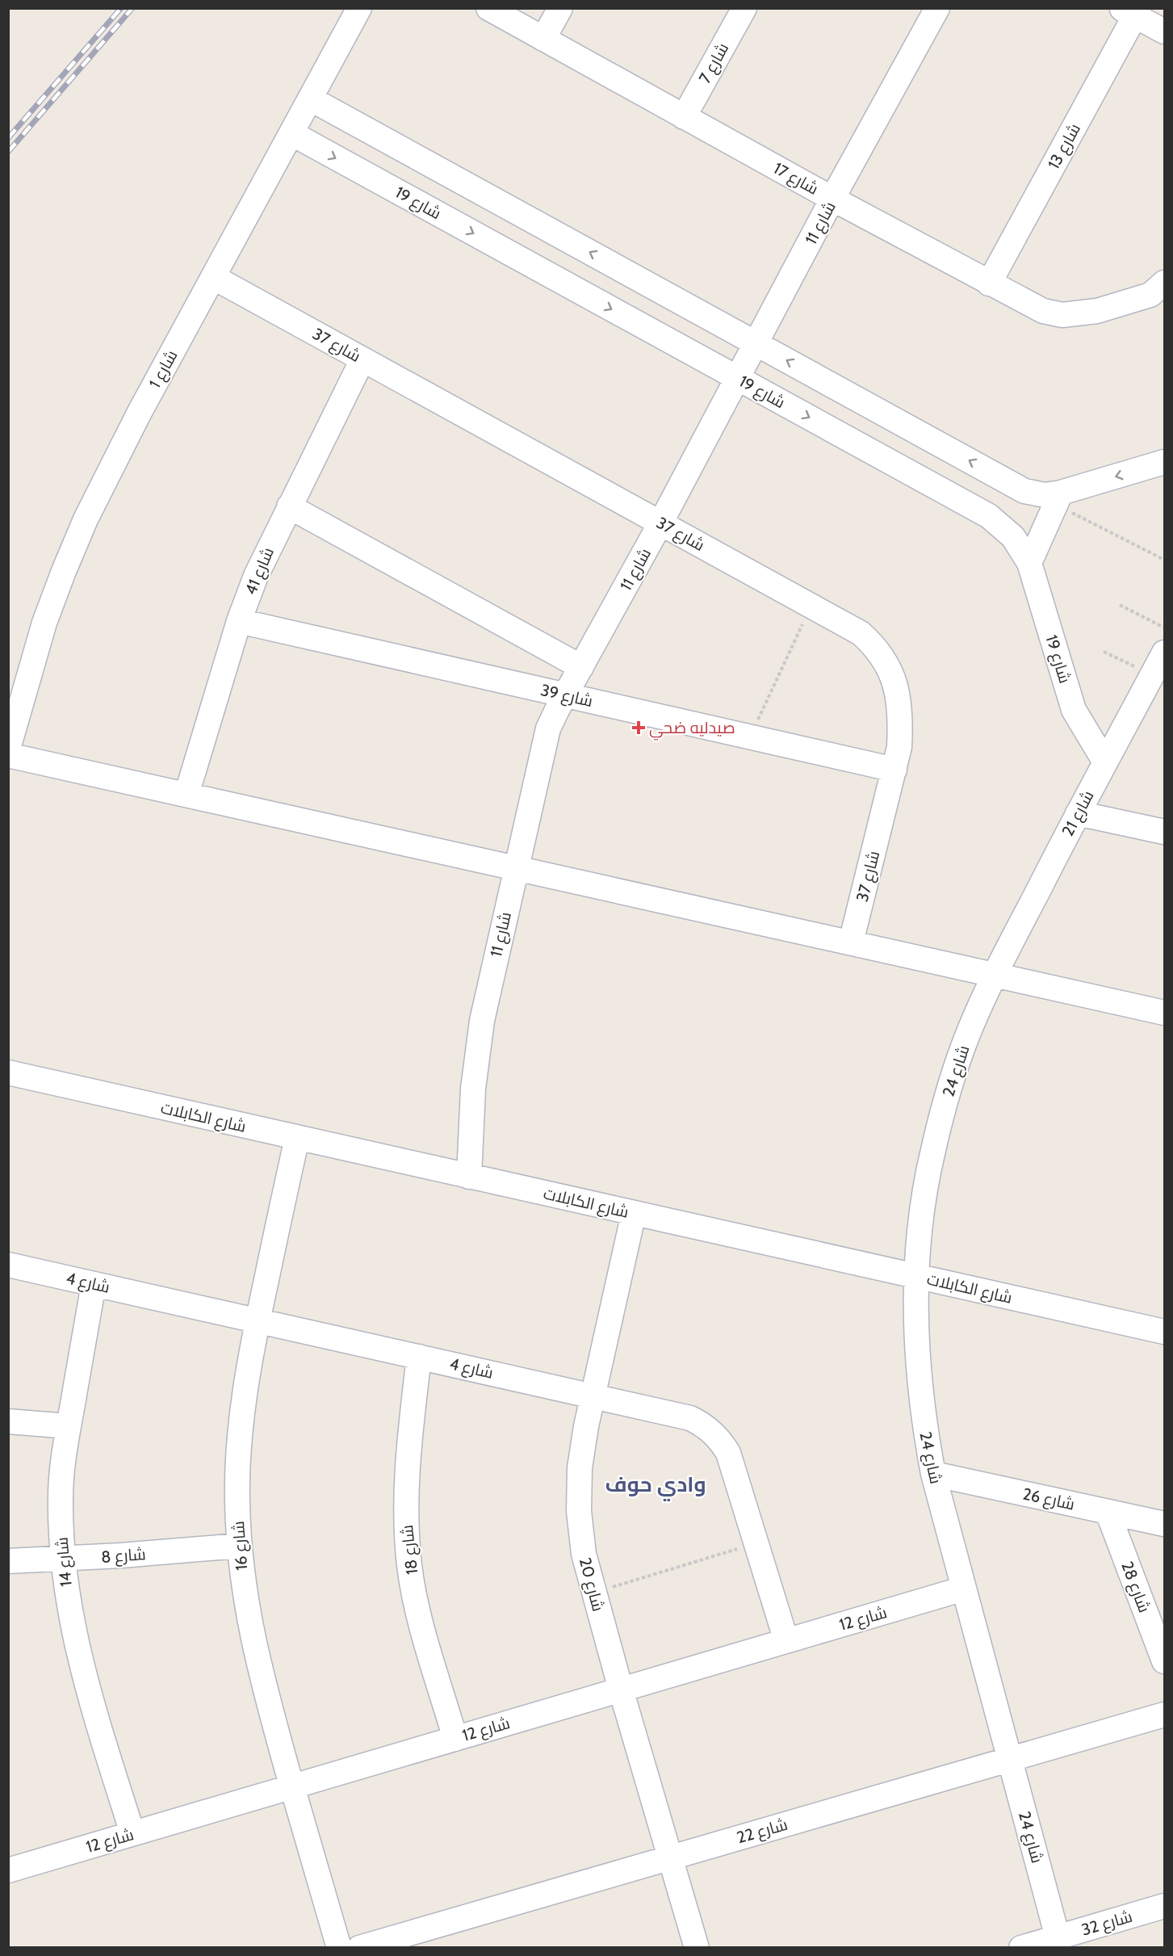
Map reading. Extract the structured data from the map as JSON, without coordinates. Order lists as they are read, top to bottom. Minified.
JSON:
{"streets":{"street":["شارع 7","شارع 13","شارع 17","شارع 19","شارع 11","شارع 37","شارع 1","شارع 41","شارع 39","شارع 21","شارع 24","شارع الكابلات","شارع 4","شارع 26","شارع 16","شارع 18","شارع 8","شارع 14","شارع 20","شارع 28","شارع 12","شارع 22","شارع 32"]},"crossings":[["شارع 7","شارع 17"],["شارع 13","شارع 17"],["شارع 17","شارع 11"],["شارع 19","شارع 11"],["شارع 19","شارع 1"],["شارع 19","شارع 21"],["شارع 11","شارع 37"],["شارع 11","شارع 39"],["شارع 11","شارع الكابلات"],["شارع 37","شارع 1"],["شارع 37","شارع 41"],["شارع 37","شارع 39"],["شارع 41","شارع 39"],["شارع 21","شارع 24"],["شارع 24","شارع الكابلات"],["شارع 24","شارع 26"],["شارع 24","شارع 12"],["شارع 24","شارع 22"],["شارع 24","شارع 32"],["شارع الكابلات","شارع 16"],["شارع الكابلات","شارع 20"],["شارع 4","شارع 16"],["شارع 4","شارع 18"],["شارع 4","شارع 14"],["شارع 4","شارع 20"],["شارع 4","شارع 12"],["شارع 26","شارع 28"],["شارع 16","شارع 8"],["شارع 16","شارع 12"],["شارع 18","شارع 12"],["شارع 8","شارع 14"],["شارع 14","شارع 12"],["شارع 20","شارع 12"],["شارع 20","شارع 22"]],"districts":["وادي حوف"],"places":{"health":["صيدليه ضحي"]}}
